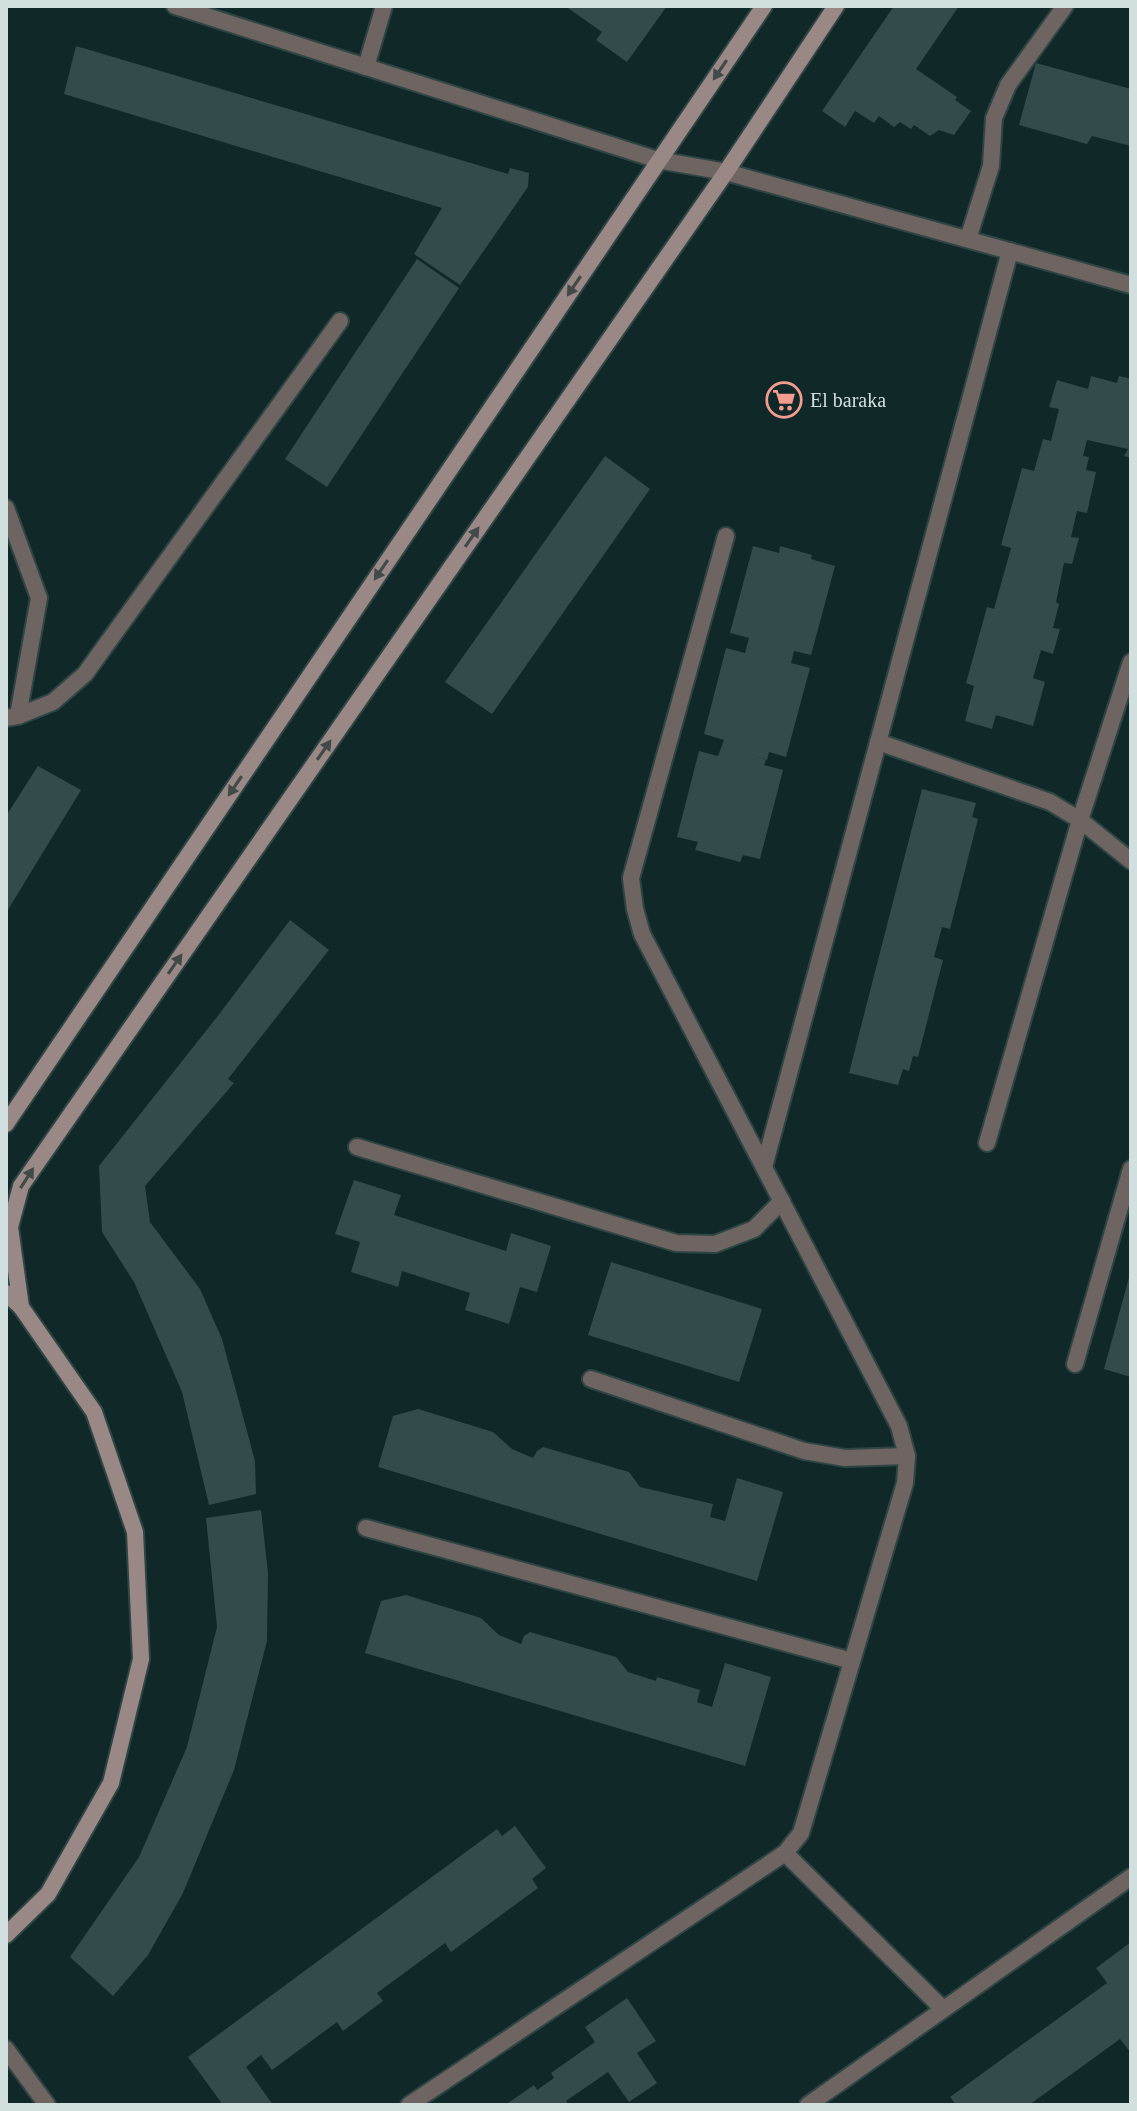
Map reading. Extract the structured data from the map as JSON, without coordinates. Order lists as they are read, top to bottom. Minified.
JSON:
{"places":{"supermarket":["El baraka"]}}
